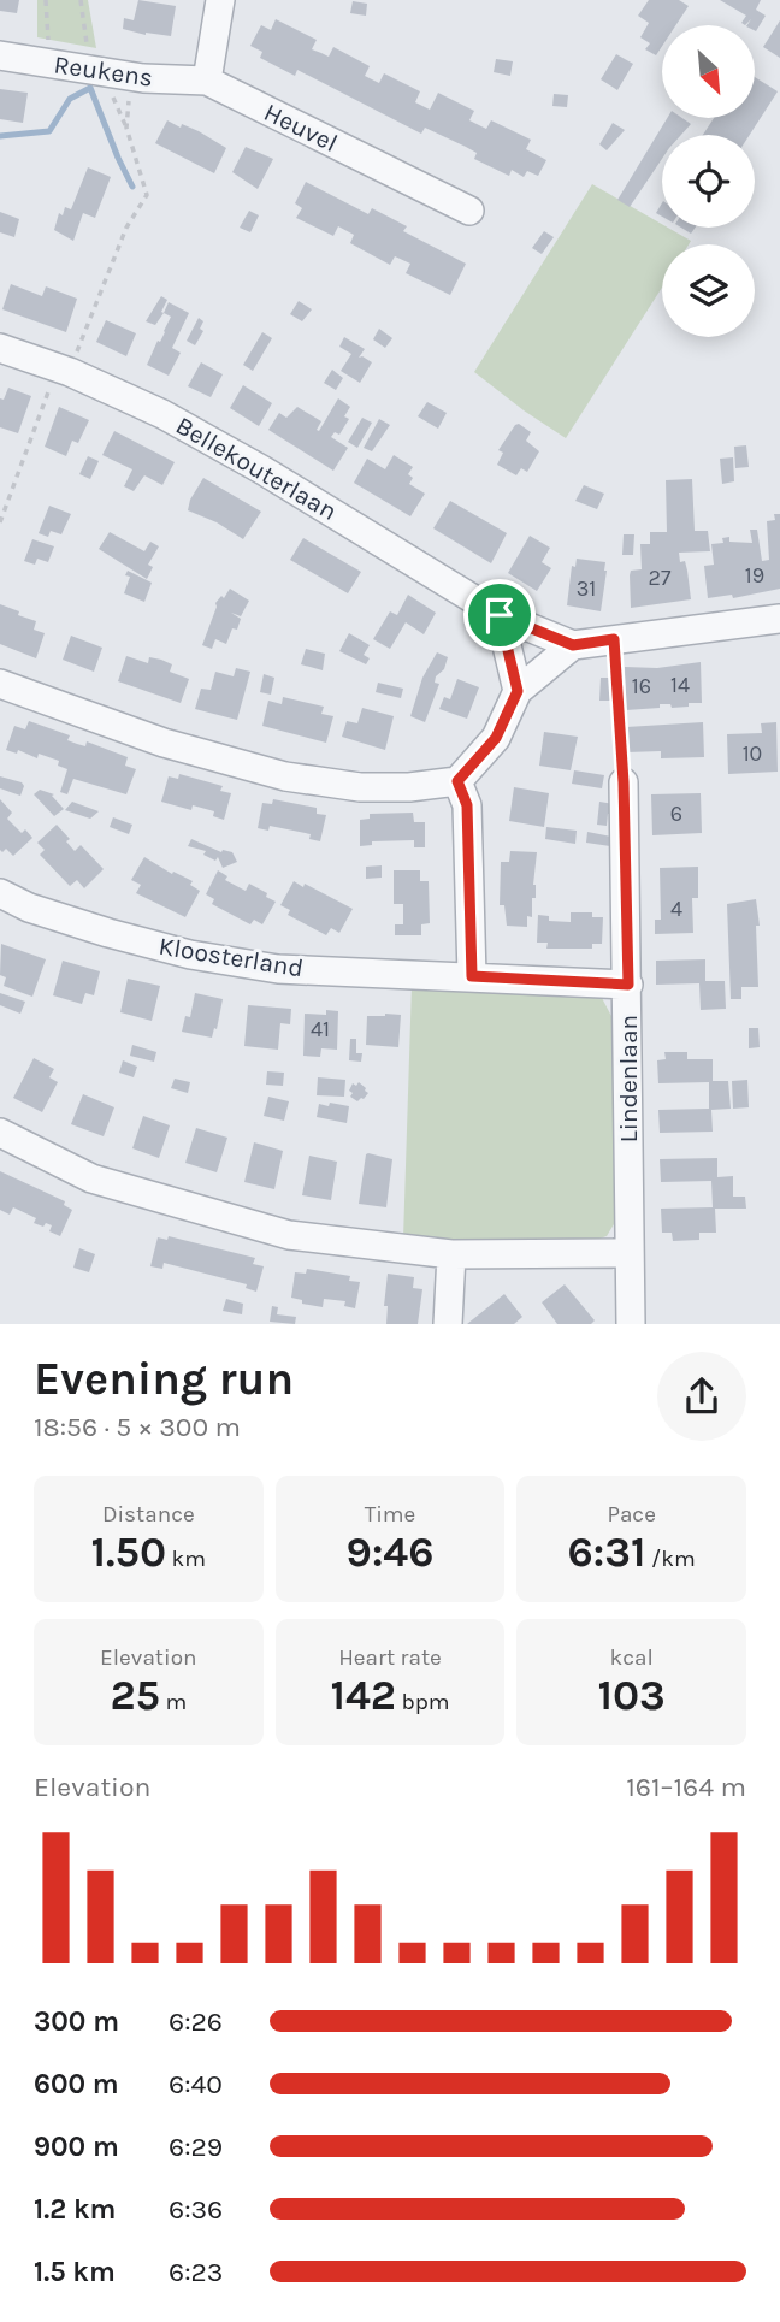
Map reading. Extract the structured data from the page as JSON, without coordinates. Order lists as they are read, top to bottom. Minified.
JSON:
{"streets":{"street":["Reukens","Heuvel","Bellekouterlaan","Kloosterland","Lindenlaan"]},"crossings":[["Reukens","Heuvel"],["Kloosterland","Lindenlaan"]],"house_numbers":["19","27","31","14","16","10","6","4","41"],"north":"bottom right","page":{"heading":["Evening run","18:56 · 5 × 300 m"],"stats":[["Distance","1.50 km"],["Time","9:46"],["Pace","6:31 /km"],["Elevation","25 m"],["Heart rate","142 bpm"],["kcal","103"]],"chart":["Elevation","161–164 m"],"list":[{"name":"300 m","note":"6:26"},{"name":"600 m","note":"6:40"},{"name":"900 m","note":"6:29"},{"name":"1.2 km","note":"6:36"},{"name":"1.5 km","note":"6:23"}]}}
